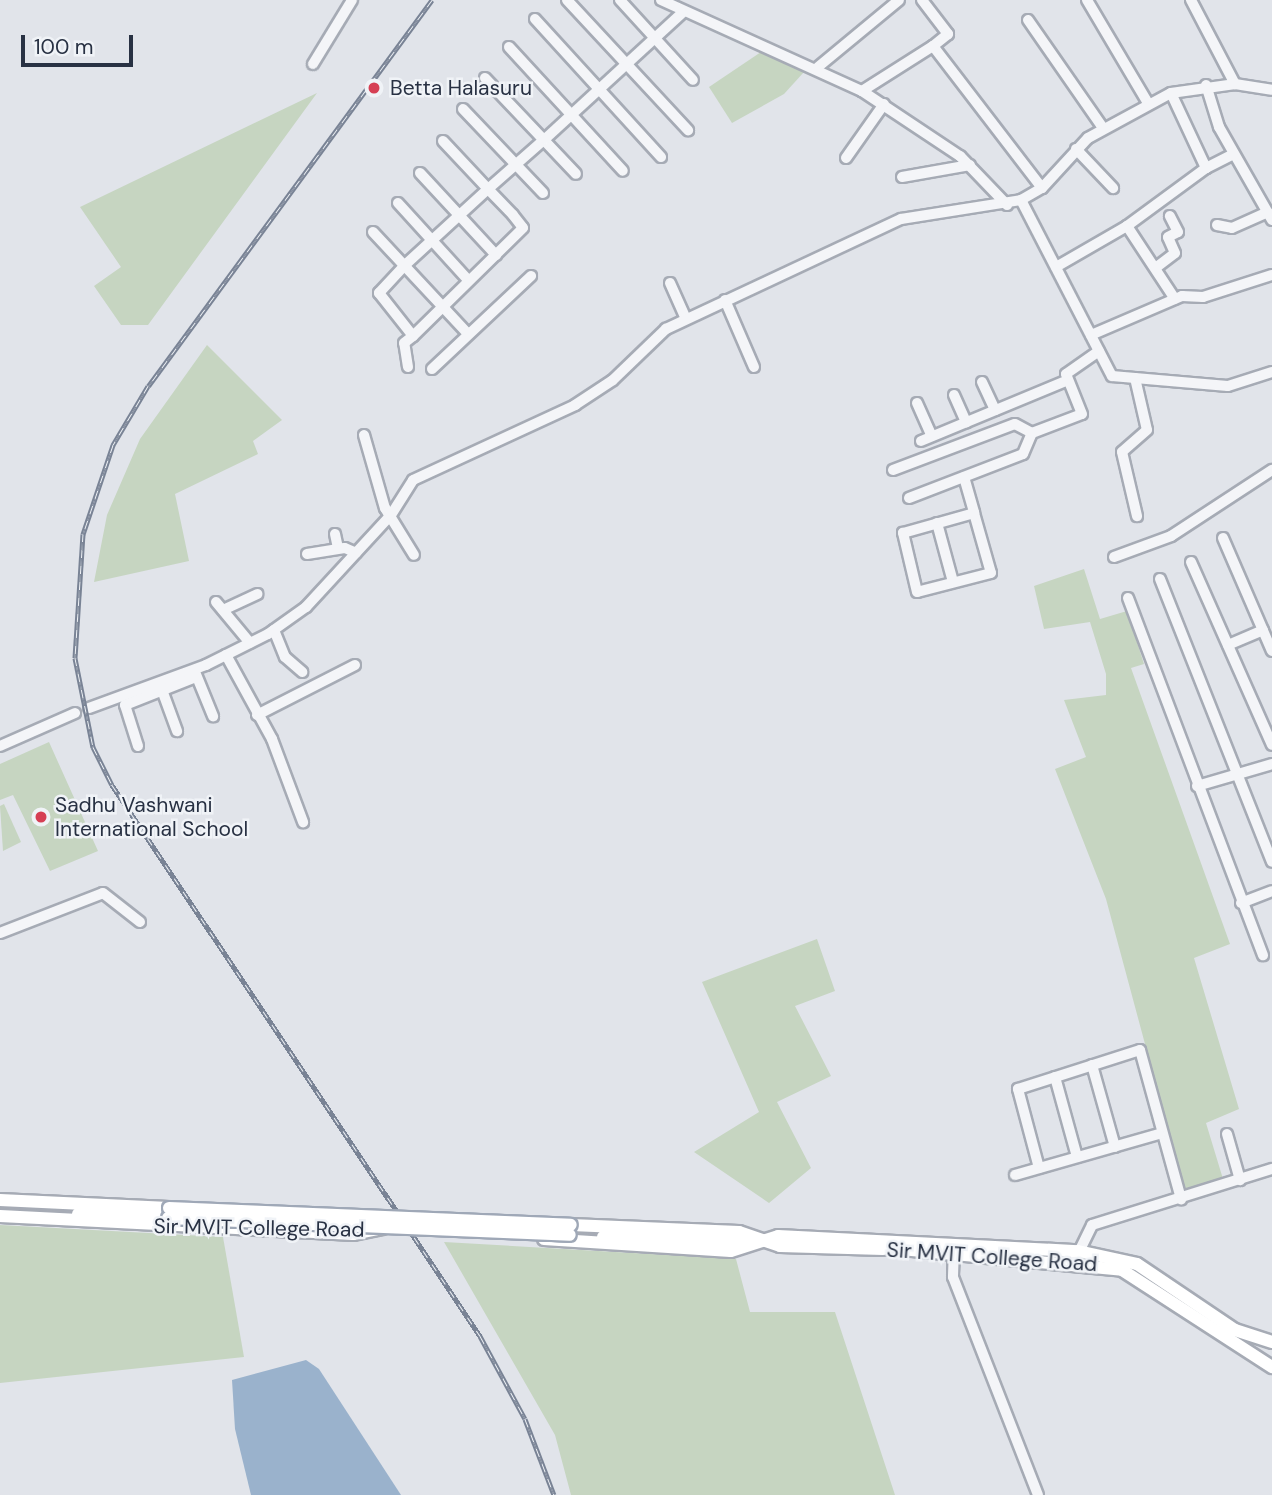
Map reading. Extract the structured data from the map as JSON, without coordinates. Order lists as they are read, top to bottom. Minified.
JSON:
{"streets":{"main road":["Sir MVIT College Road"]},"places":["Betta Halasuru","Sadhu Vashwani International School"],"scale_bar":"100 m"}
